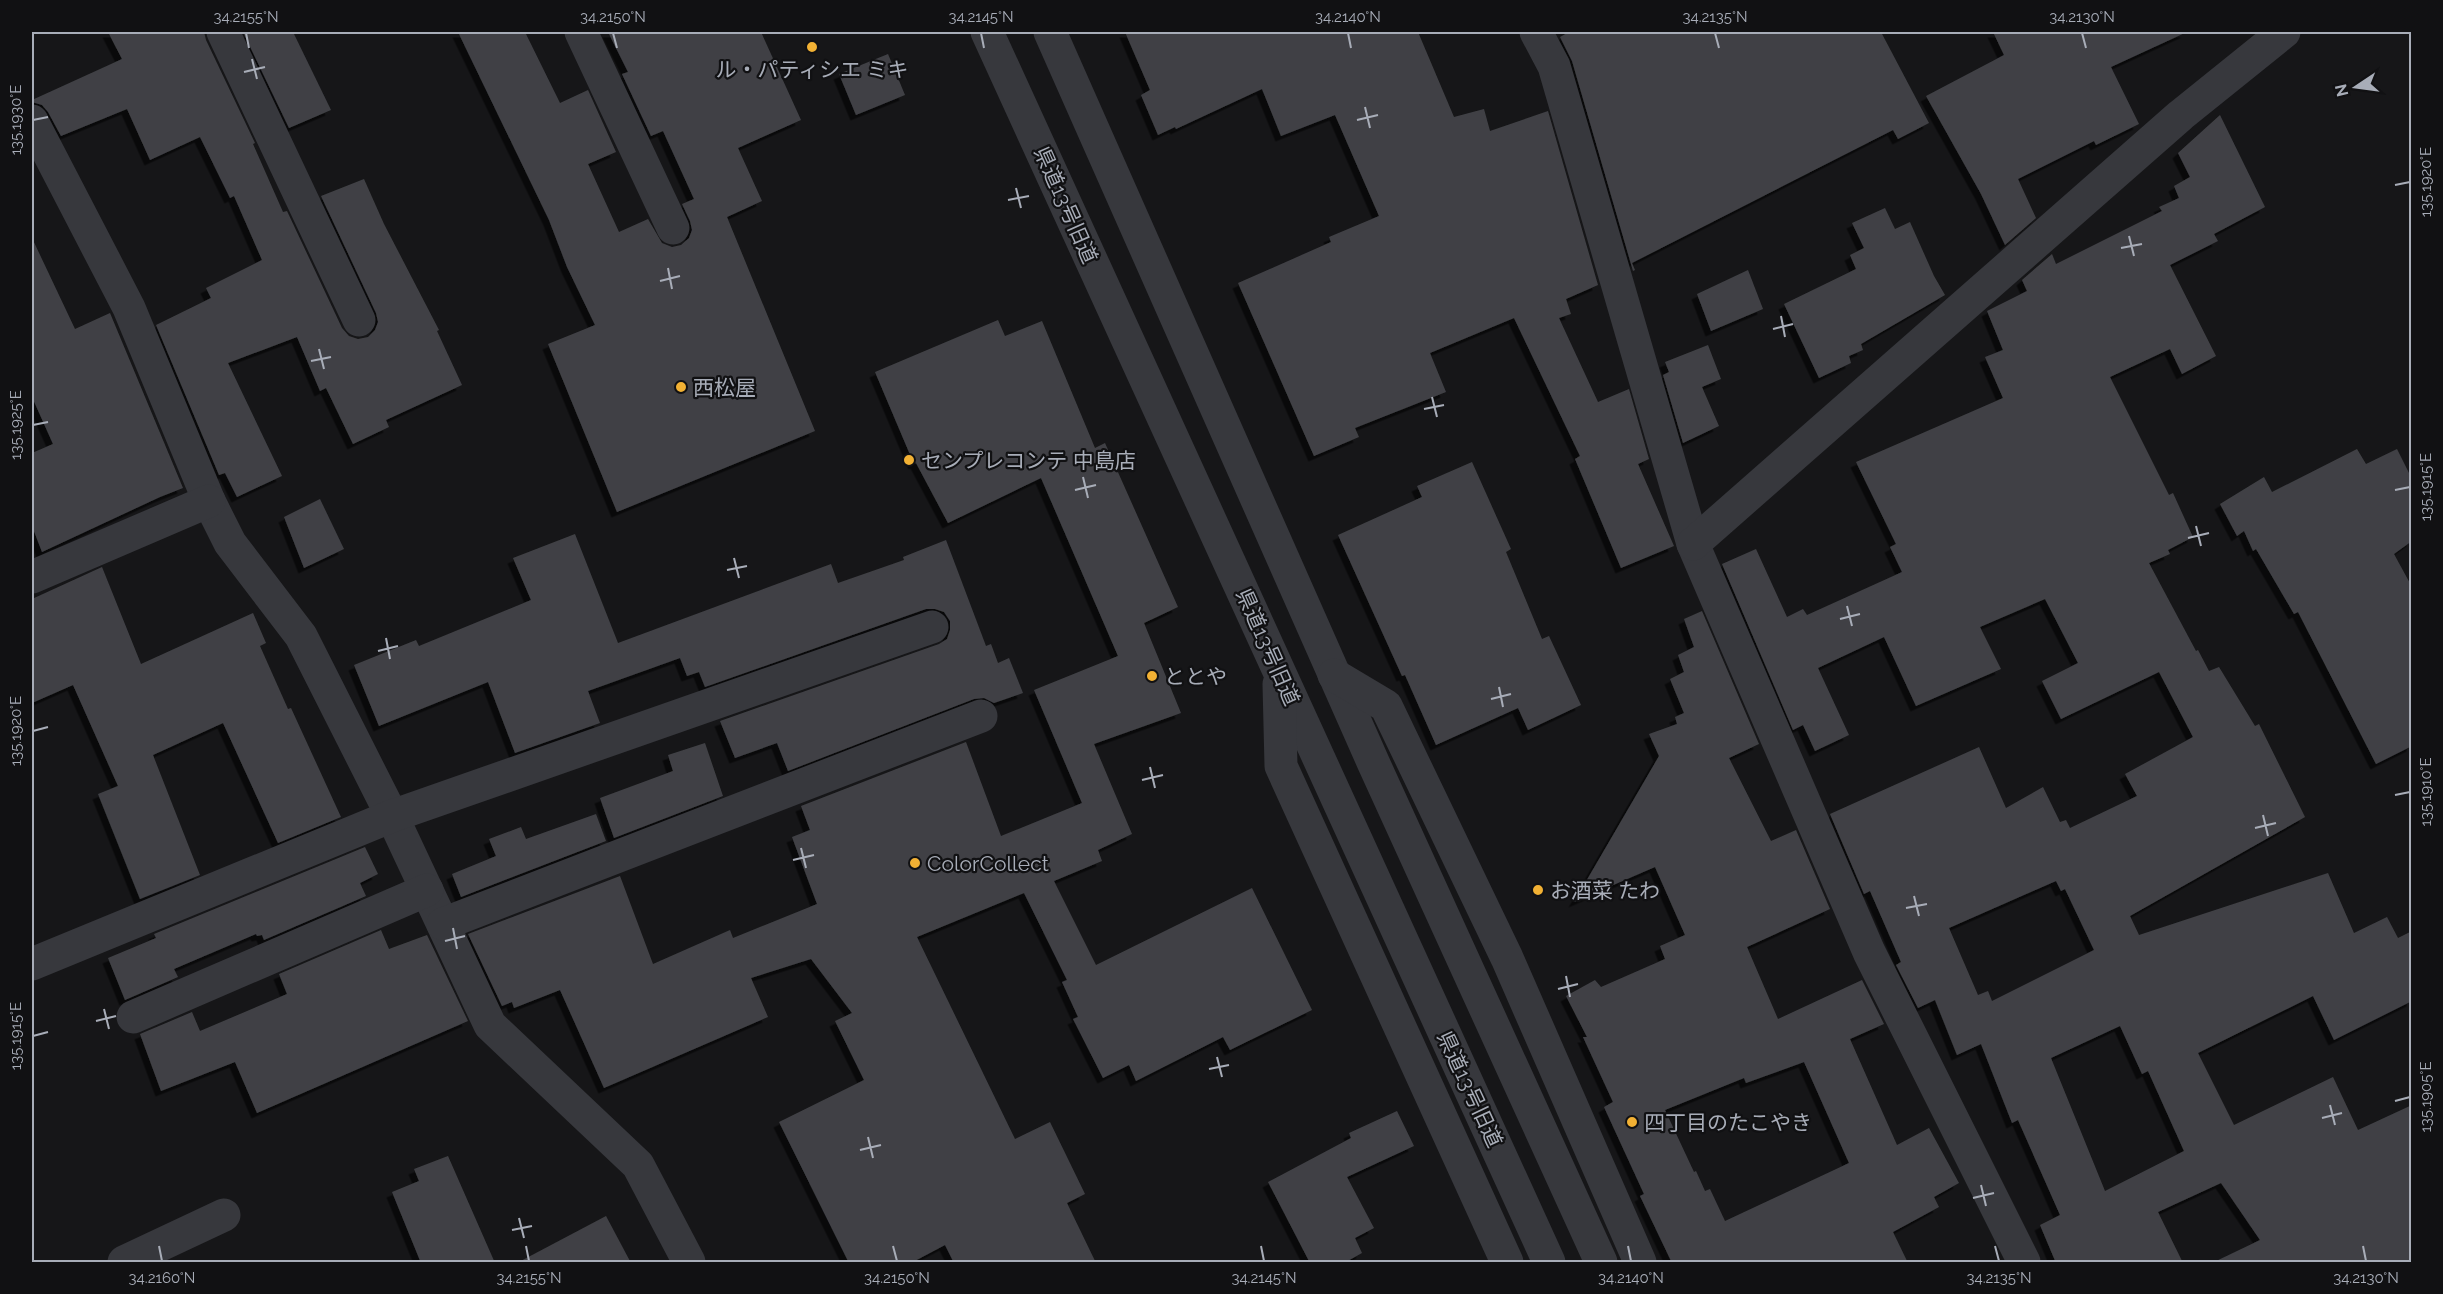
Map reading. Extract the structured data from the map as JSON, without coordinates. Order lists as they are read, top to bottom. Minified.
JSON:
{"streets":{"street":["県道13号旧道"]},"places":["ル・パティシエ ミキ","西松屋","センプレコンテ 中島店","ととや","ColorCollect","お酒菜 たわ","四丁目のたこやき"],"north":"left","coordinates":["34.2155°N","34.2150°N","34.2145°N","34.2140°N","34.2135°N","34.2130°N","135.1930°E","135.1920°E","135.1925°E","135.1915°E","135.1910°E","135.1905°E","34.2160°N"]}
